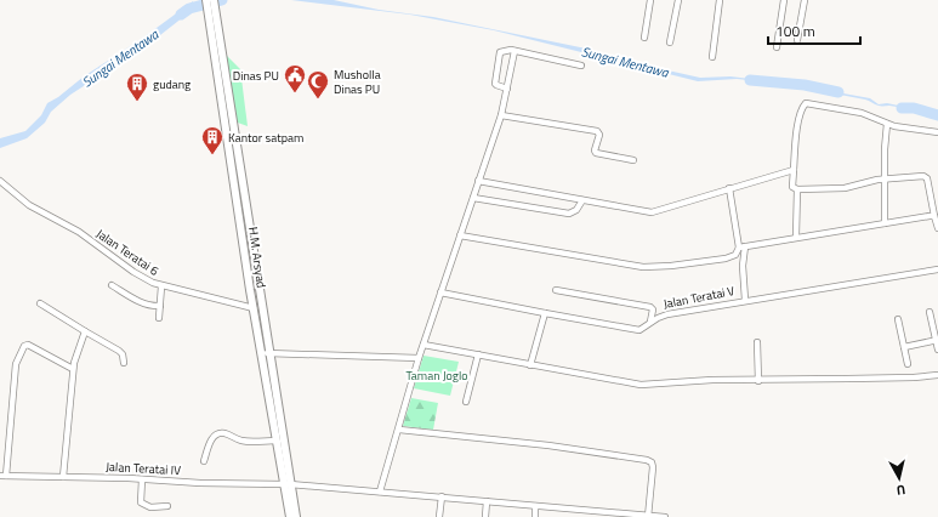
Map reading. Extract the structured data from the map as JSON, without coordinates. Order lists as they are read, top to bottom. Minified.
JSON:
{"streets":{"street":["Jalan Teratai 6","H.M. Arsyad","Jalan Teratai V","Jalan Teratai IV"]},"crossings":[["Jalan Teratai 6","H.M. Arsyad"],["H.M. Arsyad","Jalan Teratai IV"]],"water":["Sungai Mentawa"],"parks":["Taman Joglo"],"places":{"public building":["Dinas PU"],"mosque":["Musholla Dinas PU"],"building":["gudang","Kantor satpam"]},"scale_bar":"100 m","north":"bottom"}
